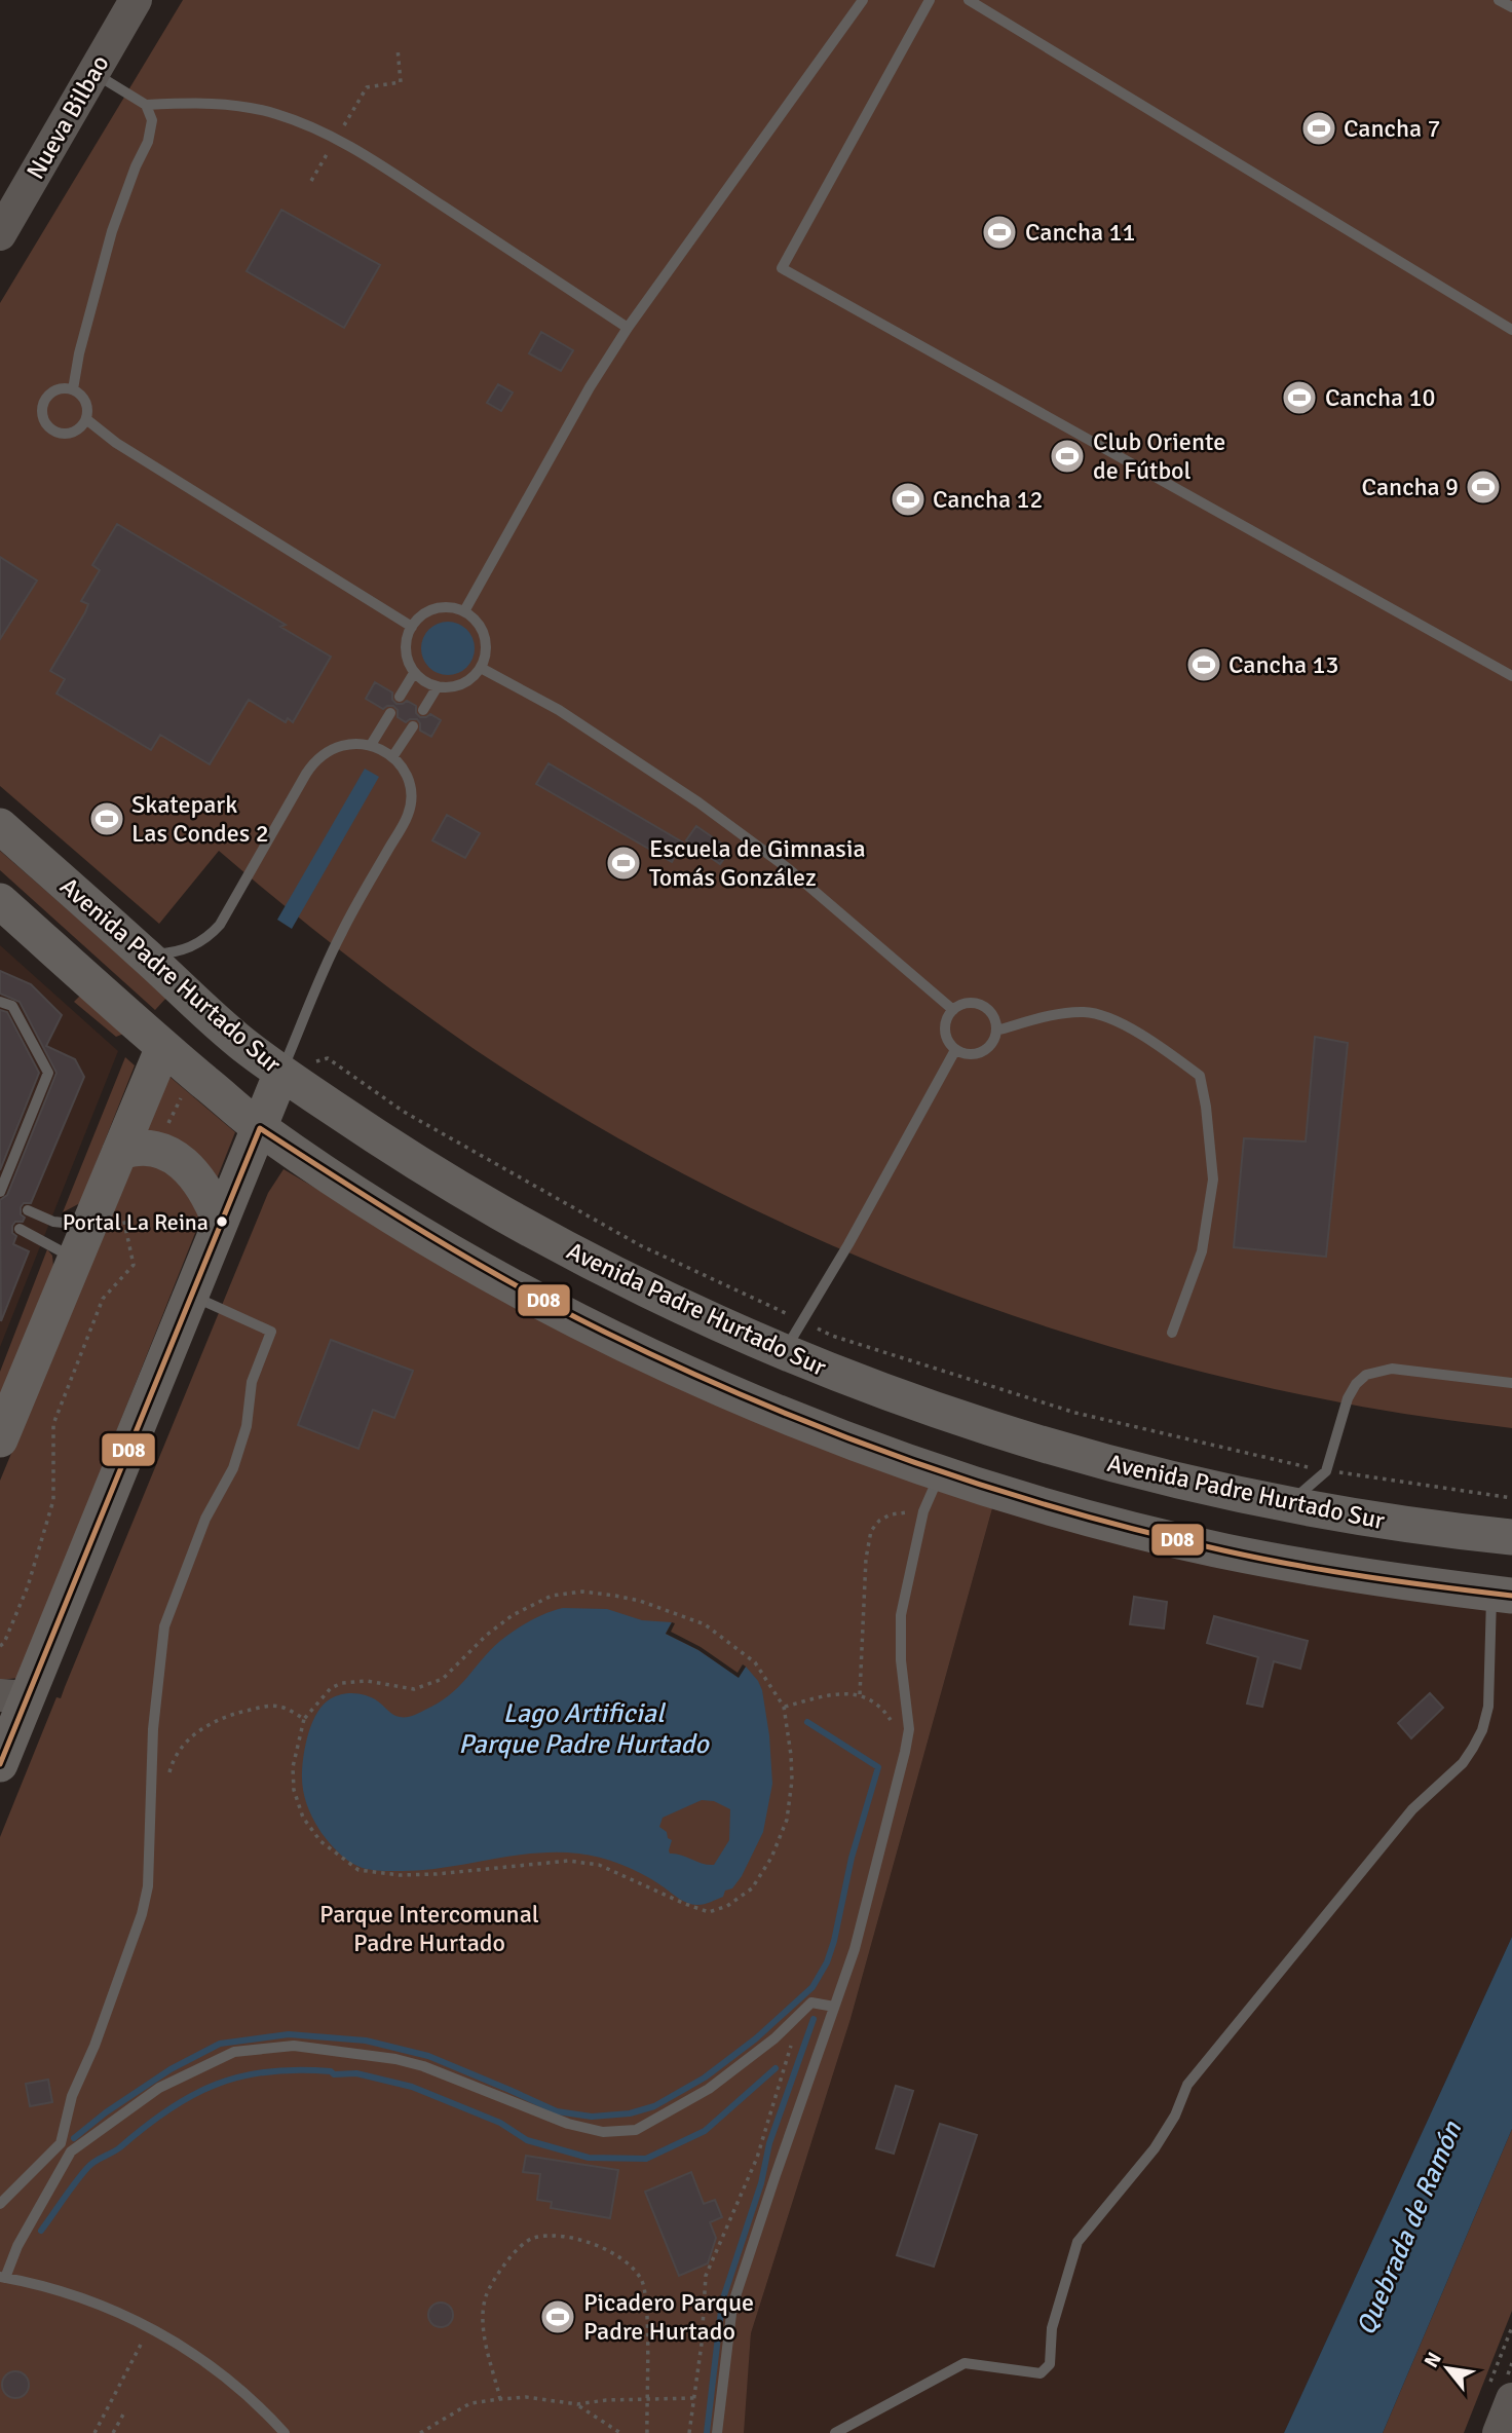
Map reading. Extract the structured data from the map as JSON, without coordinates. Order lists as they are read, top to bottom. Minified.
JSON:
{"streets":{"main road":["Avenida Padre Hurtado Sur"],"street":["Nueva Bilbao"]},"water":["Lago Artificial Parque Padre Hurtado","Quebrada de Ramón"],"parks":["Parque Intercomunal Padre Hurtado"],"places":{"sports":["Cancha 7","Cancha 11","Cancha 10","Club Oriente de Fútbol","Cancha 9","Cancha 12","Cancha 13","Skatepark Las Condes 2","Escuela de Gimnasia Tomás González","Picadero Parque Padre Hurtado"],"other":["Portal La Reina"]},"lines":["transit line D08"],"north":"top left"}
